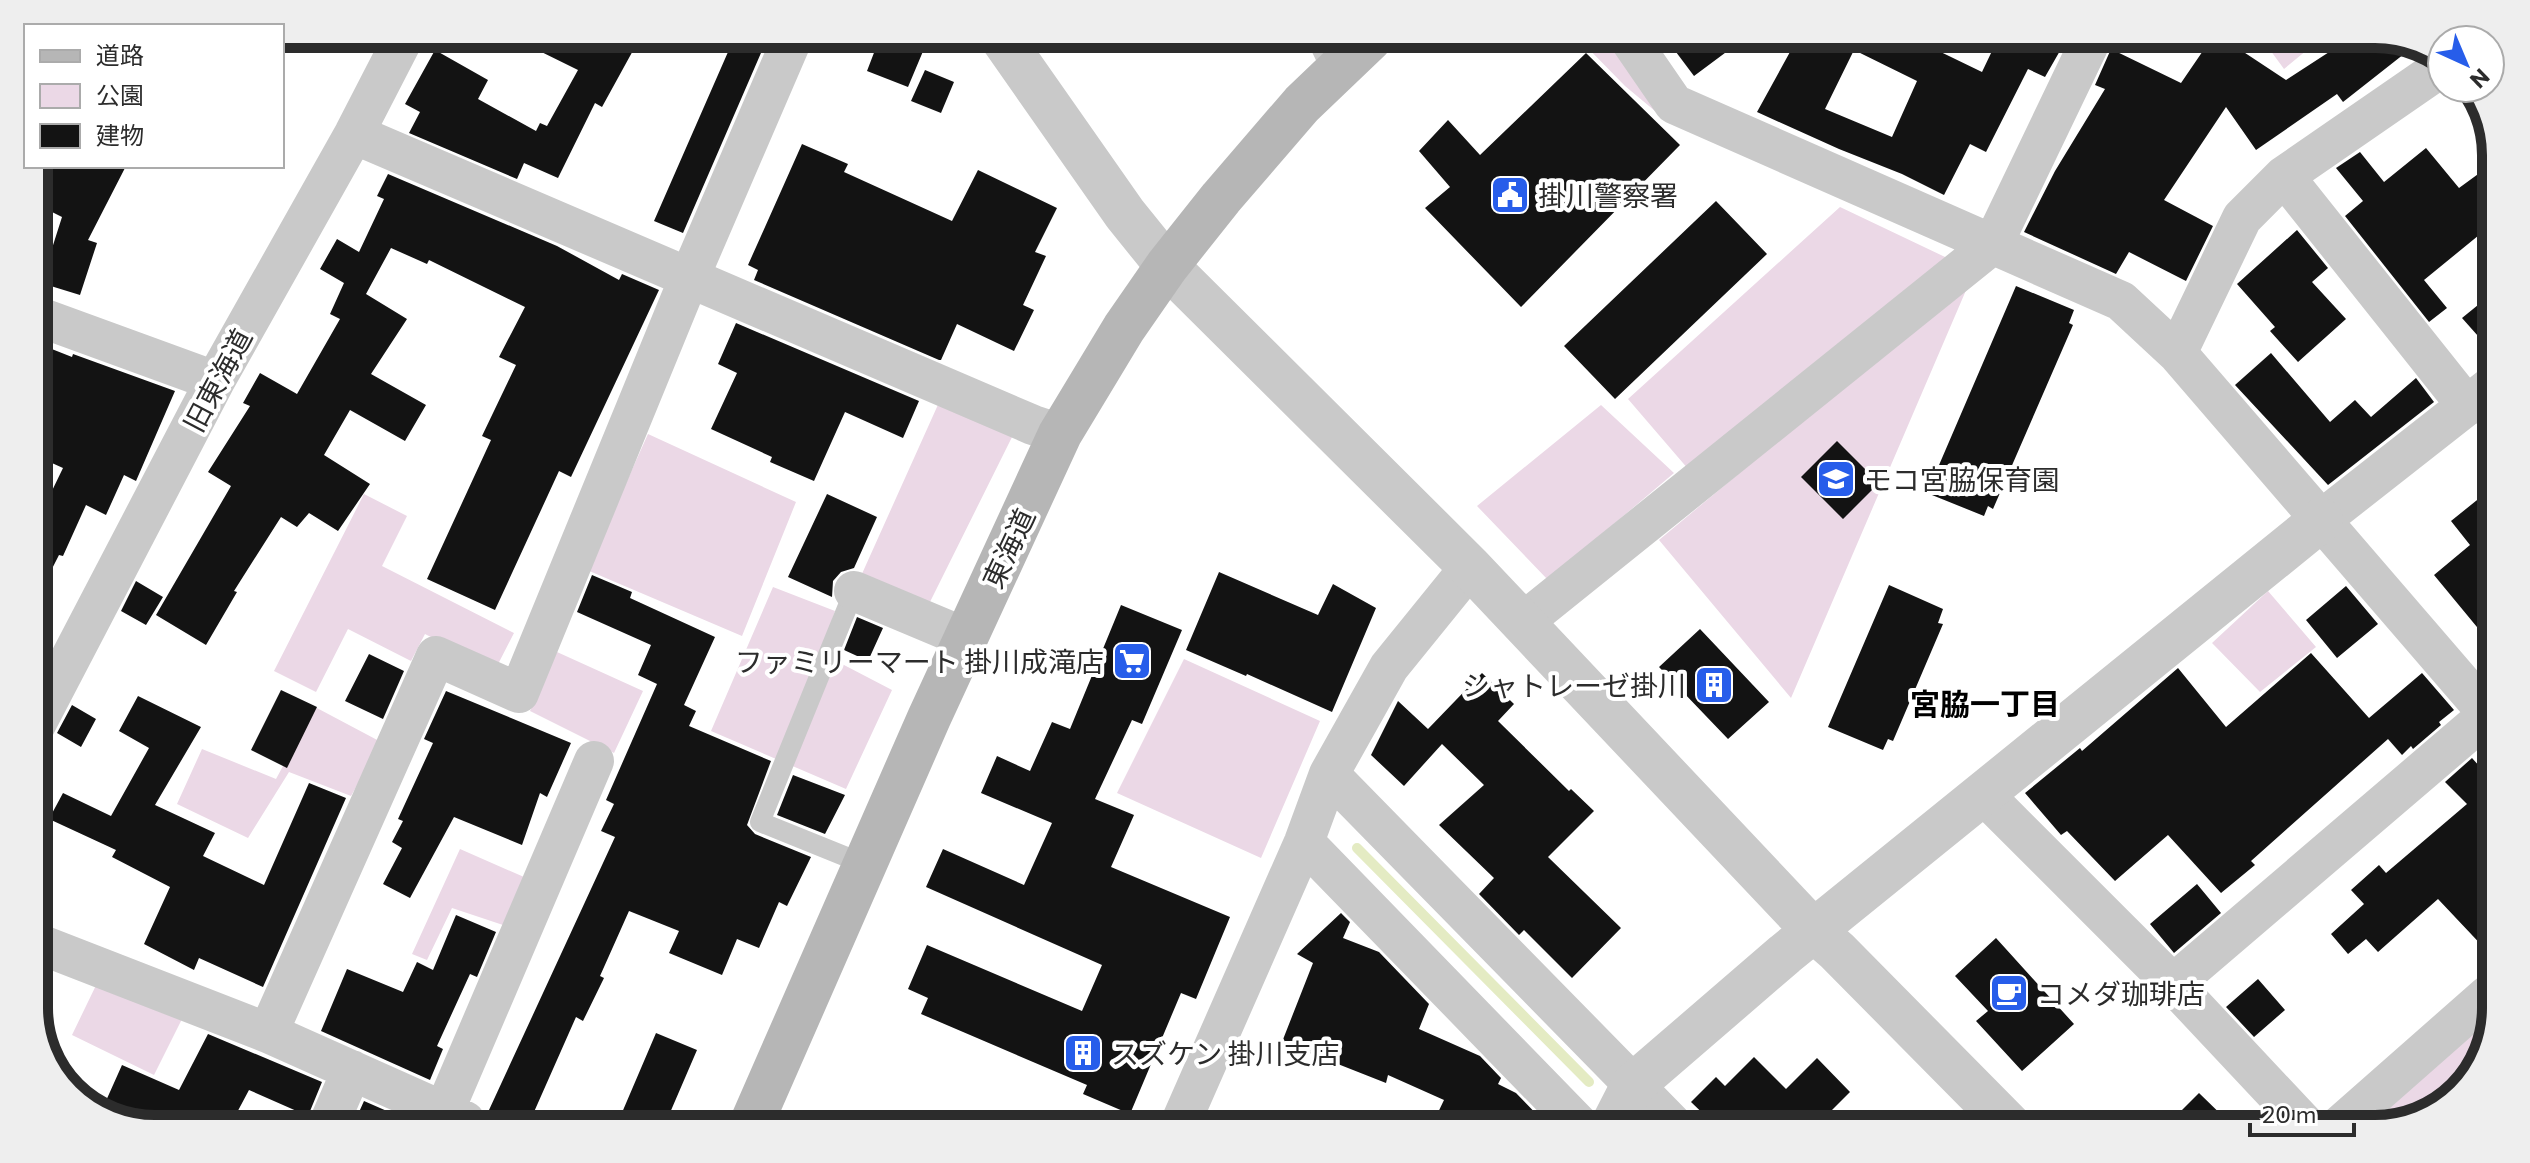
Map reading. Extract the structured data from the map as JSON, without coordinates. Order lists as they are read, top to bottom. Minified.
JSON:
{"streets":{"main road":["東海道"],"street":["旧東海道"]},"districts":["宮脇一丁目"],"places":{"public building":["掛川警察署"],"school or university":["モコ宮脇保育園"],"supermarket":["ファミリーマート 掛川成滝店"],"building":["シャトレーゼ掛川","スズケン 掛川支店"],"cafe":["コメダ珈琲店"]},"legend":["道路","公園","建物"],"scale_bar":"20 m","north":"bottom right"}
